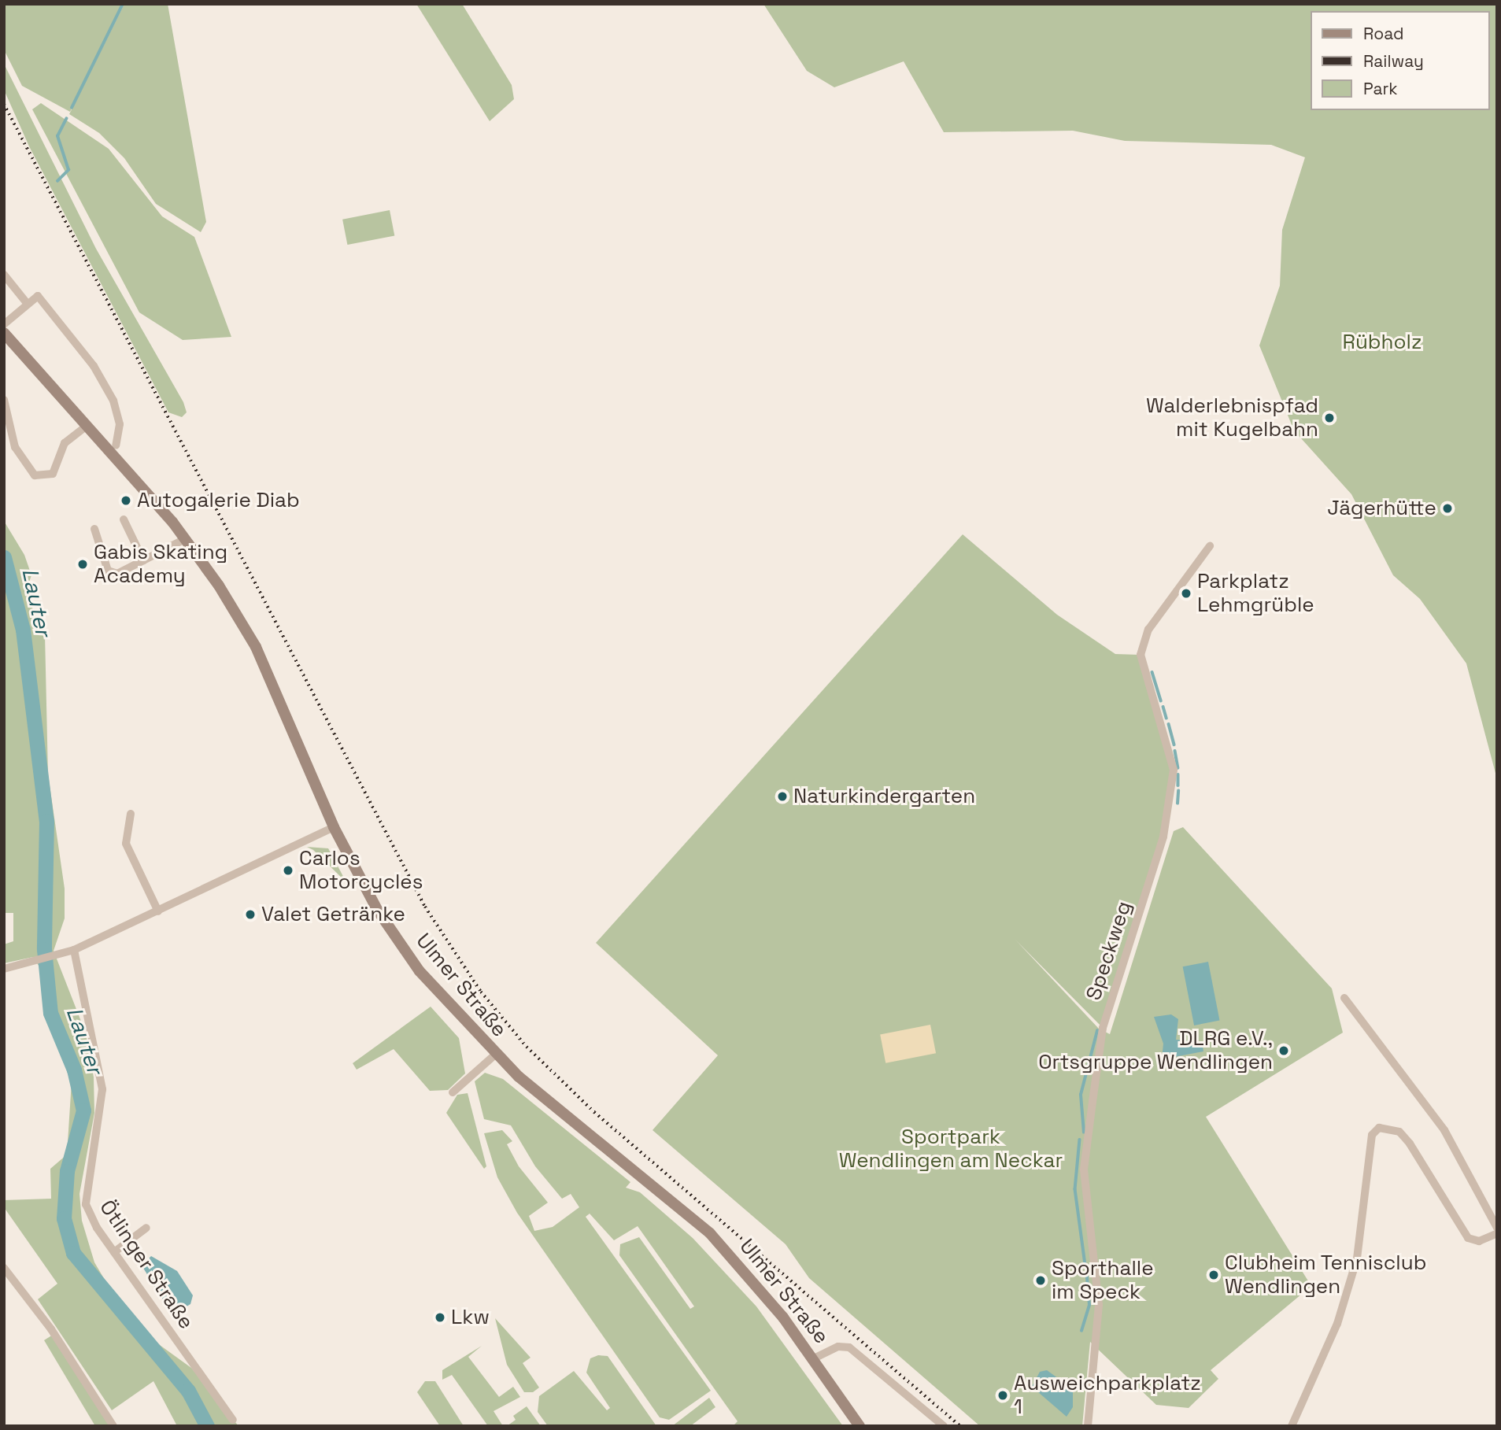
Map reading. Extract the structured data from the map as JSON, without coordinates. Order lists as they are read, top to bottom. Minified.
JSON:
{"streets":{"main road":["Ulmer Straße"],"street":["Speckweg","Ötlinger Straße"]},"water":["Lauter"],"parks":["Rübholz","Sportpark Wendlingen am Neckar"],"places":["Walderlebnispfad mit Kugelbahn","Autogalerie Diab","Jägerhütte","Gabis Skating Academy","Parkplatz Lehmgrüble","Naturkindergarten","Carlos Motorcycles","Valet Getränke","DLRG e.V., Ortsgruppe Wendlingen","Clubheim Tennisclub Wendlingen","Sporthalle im Speck","Lkw","Ausweichparkplatz 1"],"legend":["Road","Railway","Park"]}
